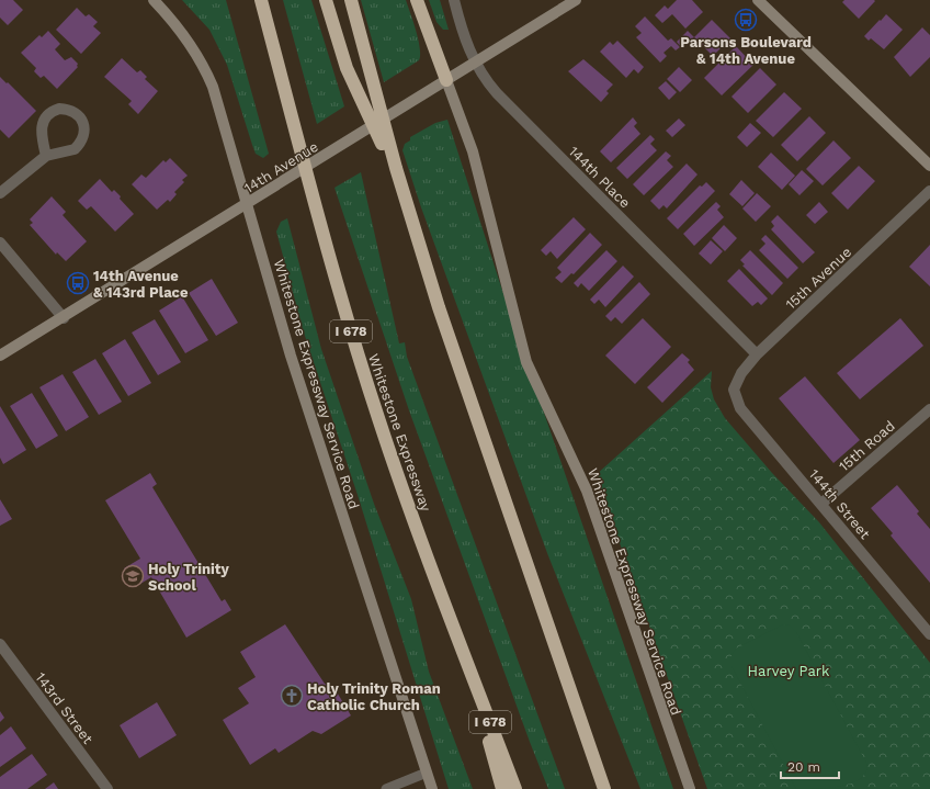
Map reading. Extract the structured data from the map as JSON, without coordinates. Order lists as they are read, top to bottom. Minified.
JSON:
{"streets":{"highway":["I 678","Whitestone Expressway"],"main road":["14th Avenue","Whitestone Expressway Service Road"],"street":["144th Place","15th Avenue","15th Road","144th Street","143rd Street"]},"crossings":[["14th Avenue","144th Place"],["14th Avenue","Whitestone Expressway Service Road"],["144th Place","15th Avenue"],["15th Avenue","144th Street"],["15th Road","144th Street"]],"parks":["Harvey Park"],"places":{"bus stop":["Parsons Boulevard & 14th Avenue","14th Avenue & 143rd Place"],"school or university":["Holy Trinity School"],"church":["Holy Trinity Roman Catholic Church"]},"scale_bar":"20 m"}
